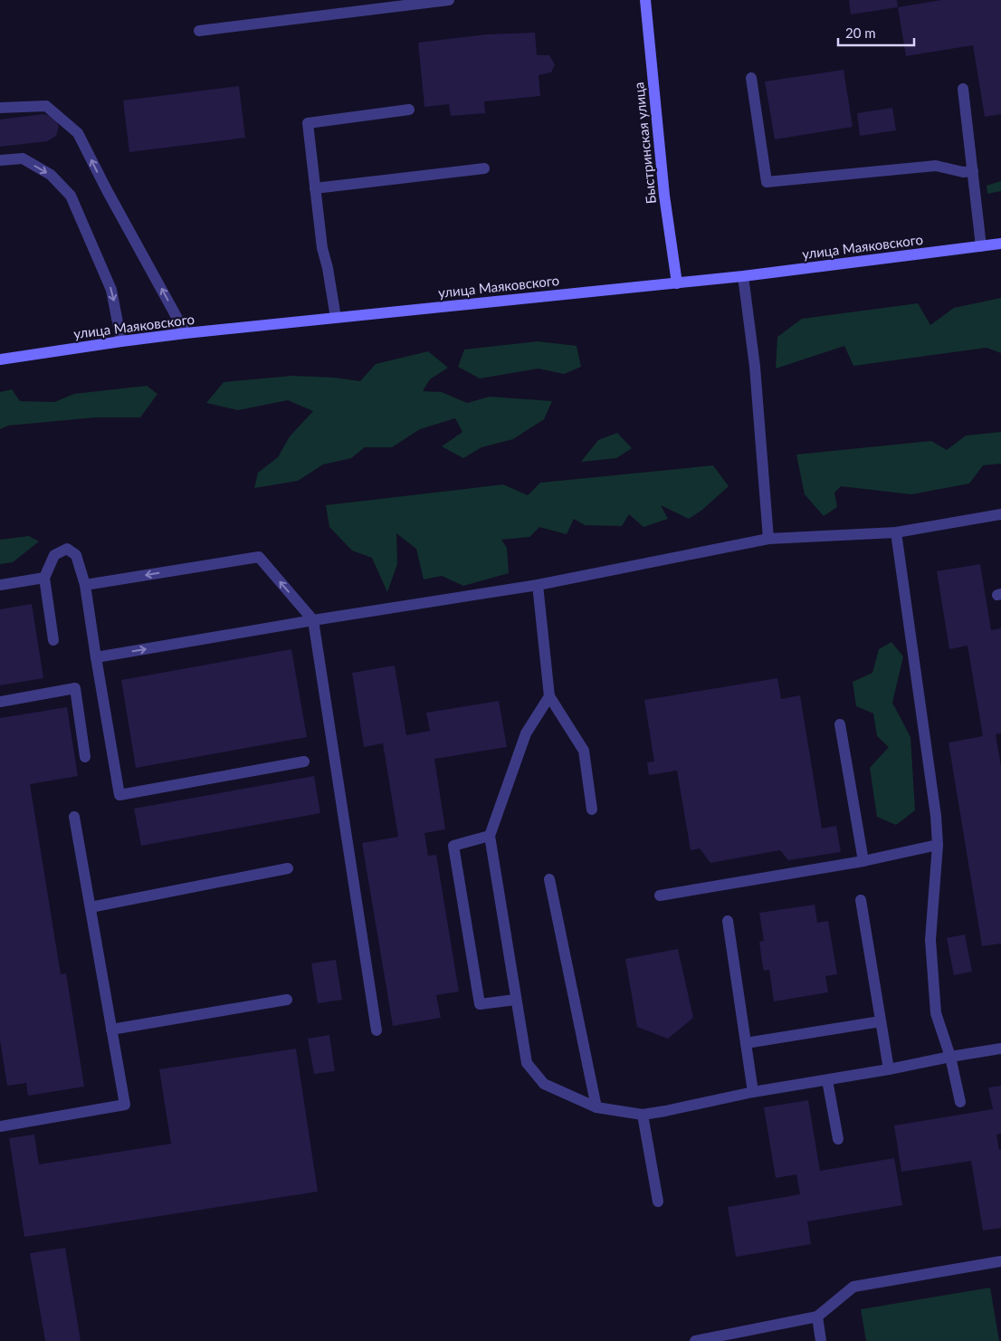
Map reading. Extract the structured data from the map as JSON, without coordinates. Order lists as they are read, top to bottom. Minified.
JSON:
{"streets":{"main road":["Быстринская улица","улица Маяковского"]},"crossings":[["Быстринская улица","улица Маяковского"]],"scale_bar":"20 m"}
